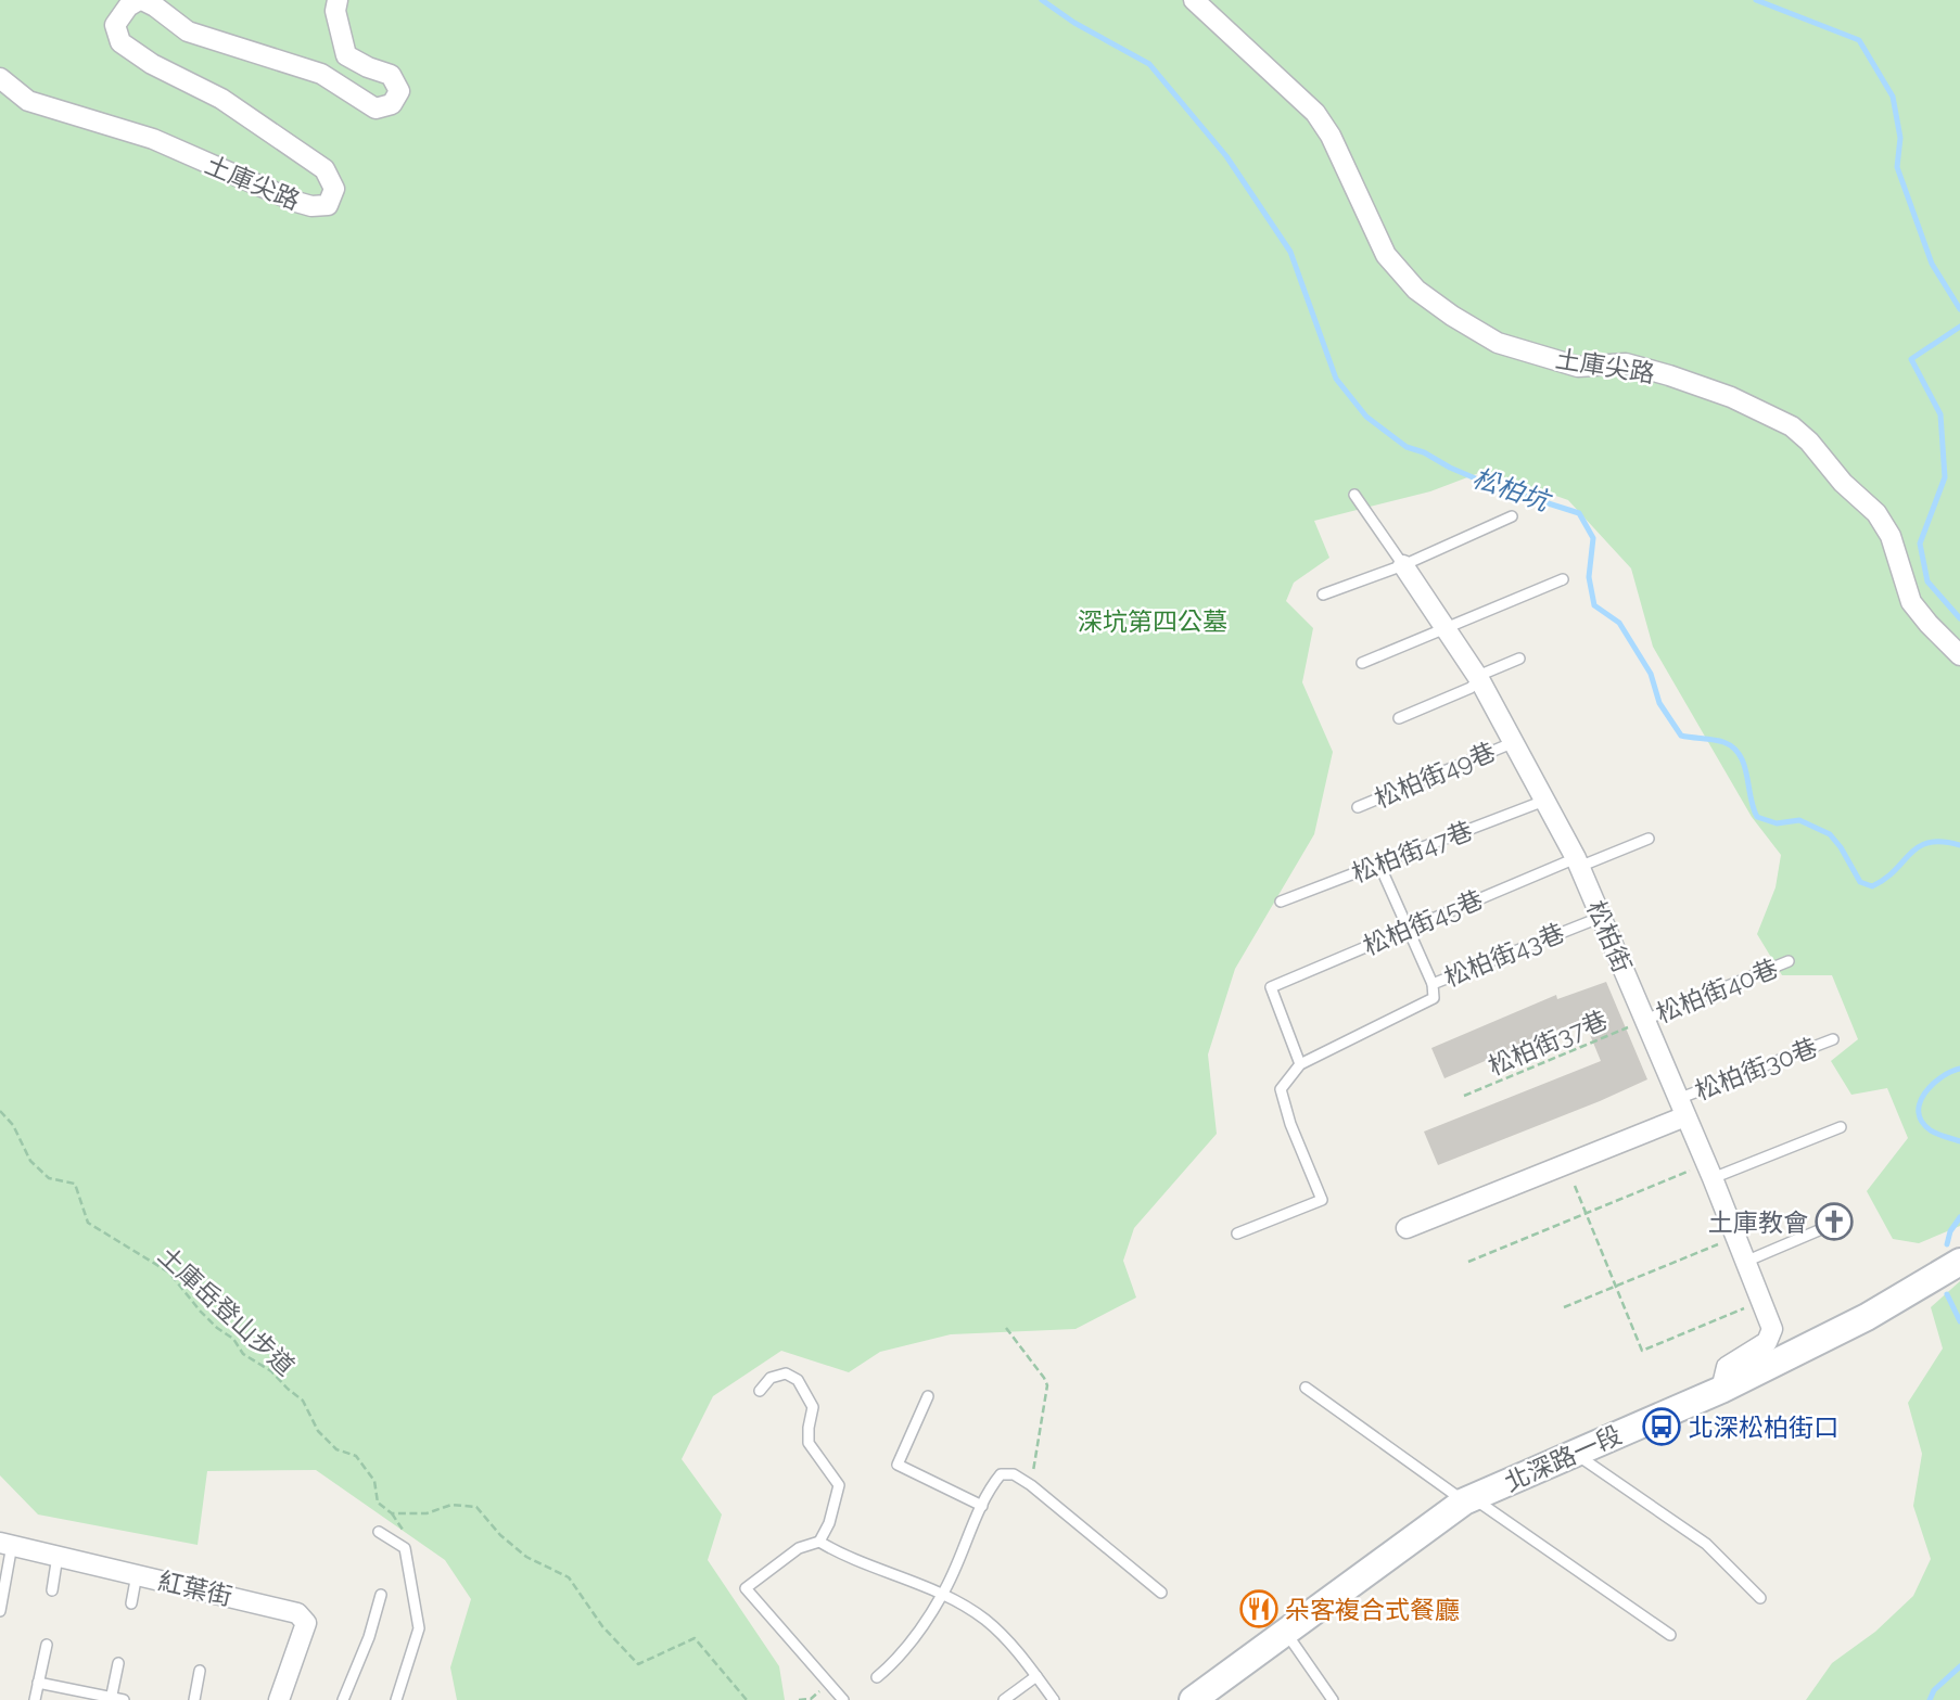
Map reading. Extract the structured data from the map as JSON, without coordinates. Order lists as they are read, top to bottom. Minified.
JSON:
{"streets":{"main road":["北深路一段"],"street":["土庫尖路","松柏街","紅葉街"],"lane":["松柏街49巷","松柏街47巷","松柏街45巷","松柏街43巷","松柏街40巷","松柏街30巷"],"path":["松柏街37巷","土庫岳登山步道"]},"crossings":[["松柏街49巷","松柏街"],["松柏街47巷","松柏街"],["松柏街45巷","松柏街"],["松柏街45巷","松柏街43巷"],["松柏街","松柏街43巷"],["松柏街","松柏街40巷"],["松柏街","松柏街37巷"],["松柏街","松柏街30巷"],["松柏街","北深路一段"],["松柏街40巷","松柏街37巷"]],"water":["松柏坑"],"parks":["深坑第四公墓"],"places":{"church":["土庫教會"],"bus stop":["北深松柏街口"],"restaurant":["朵客複合式餐廳"]}}
